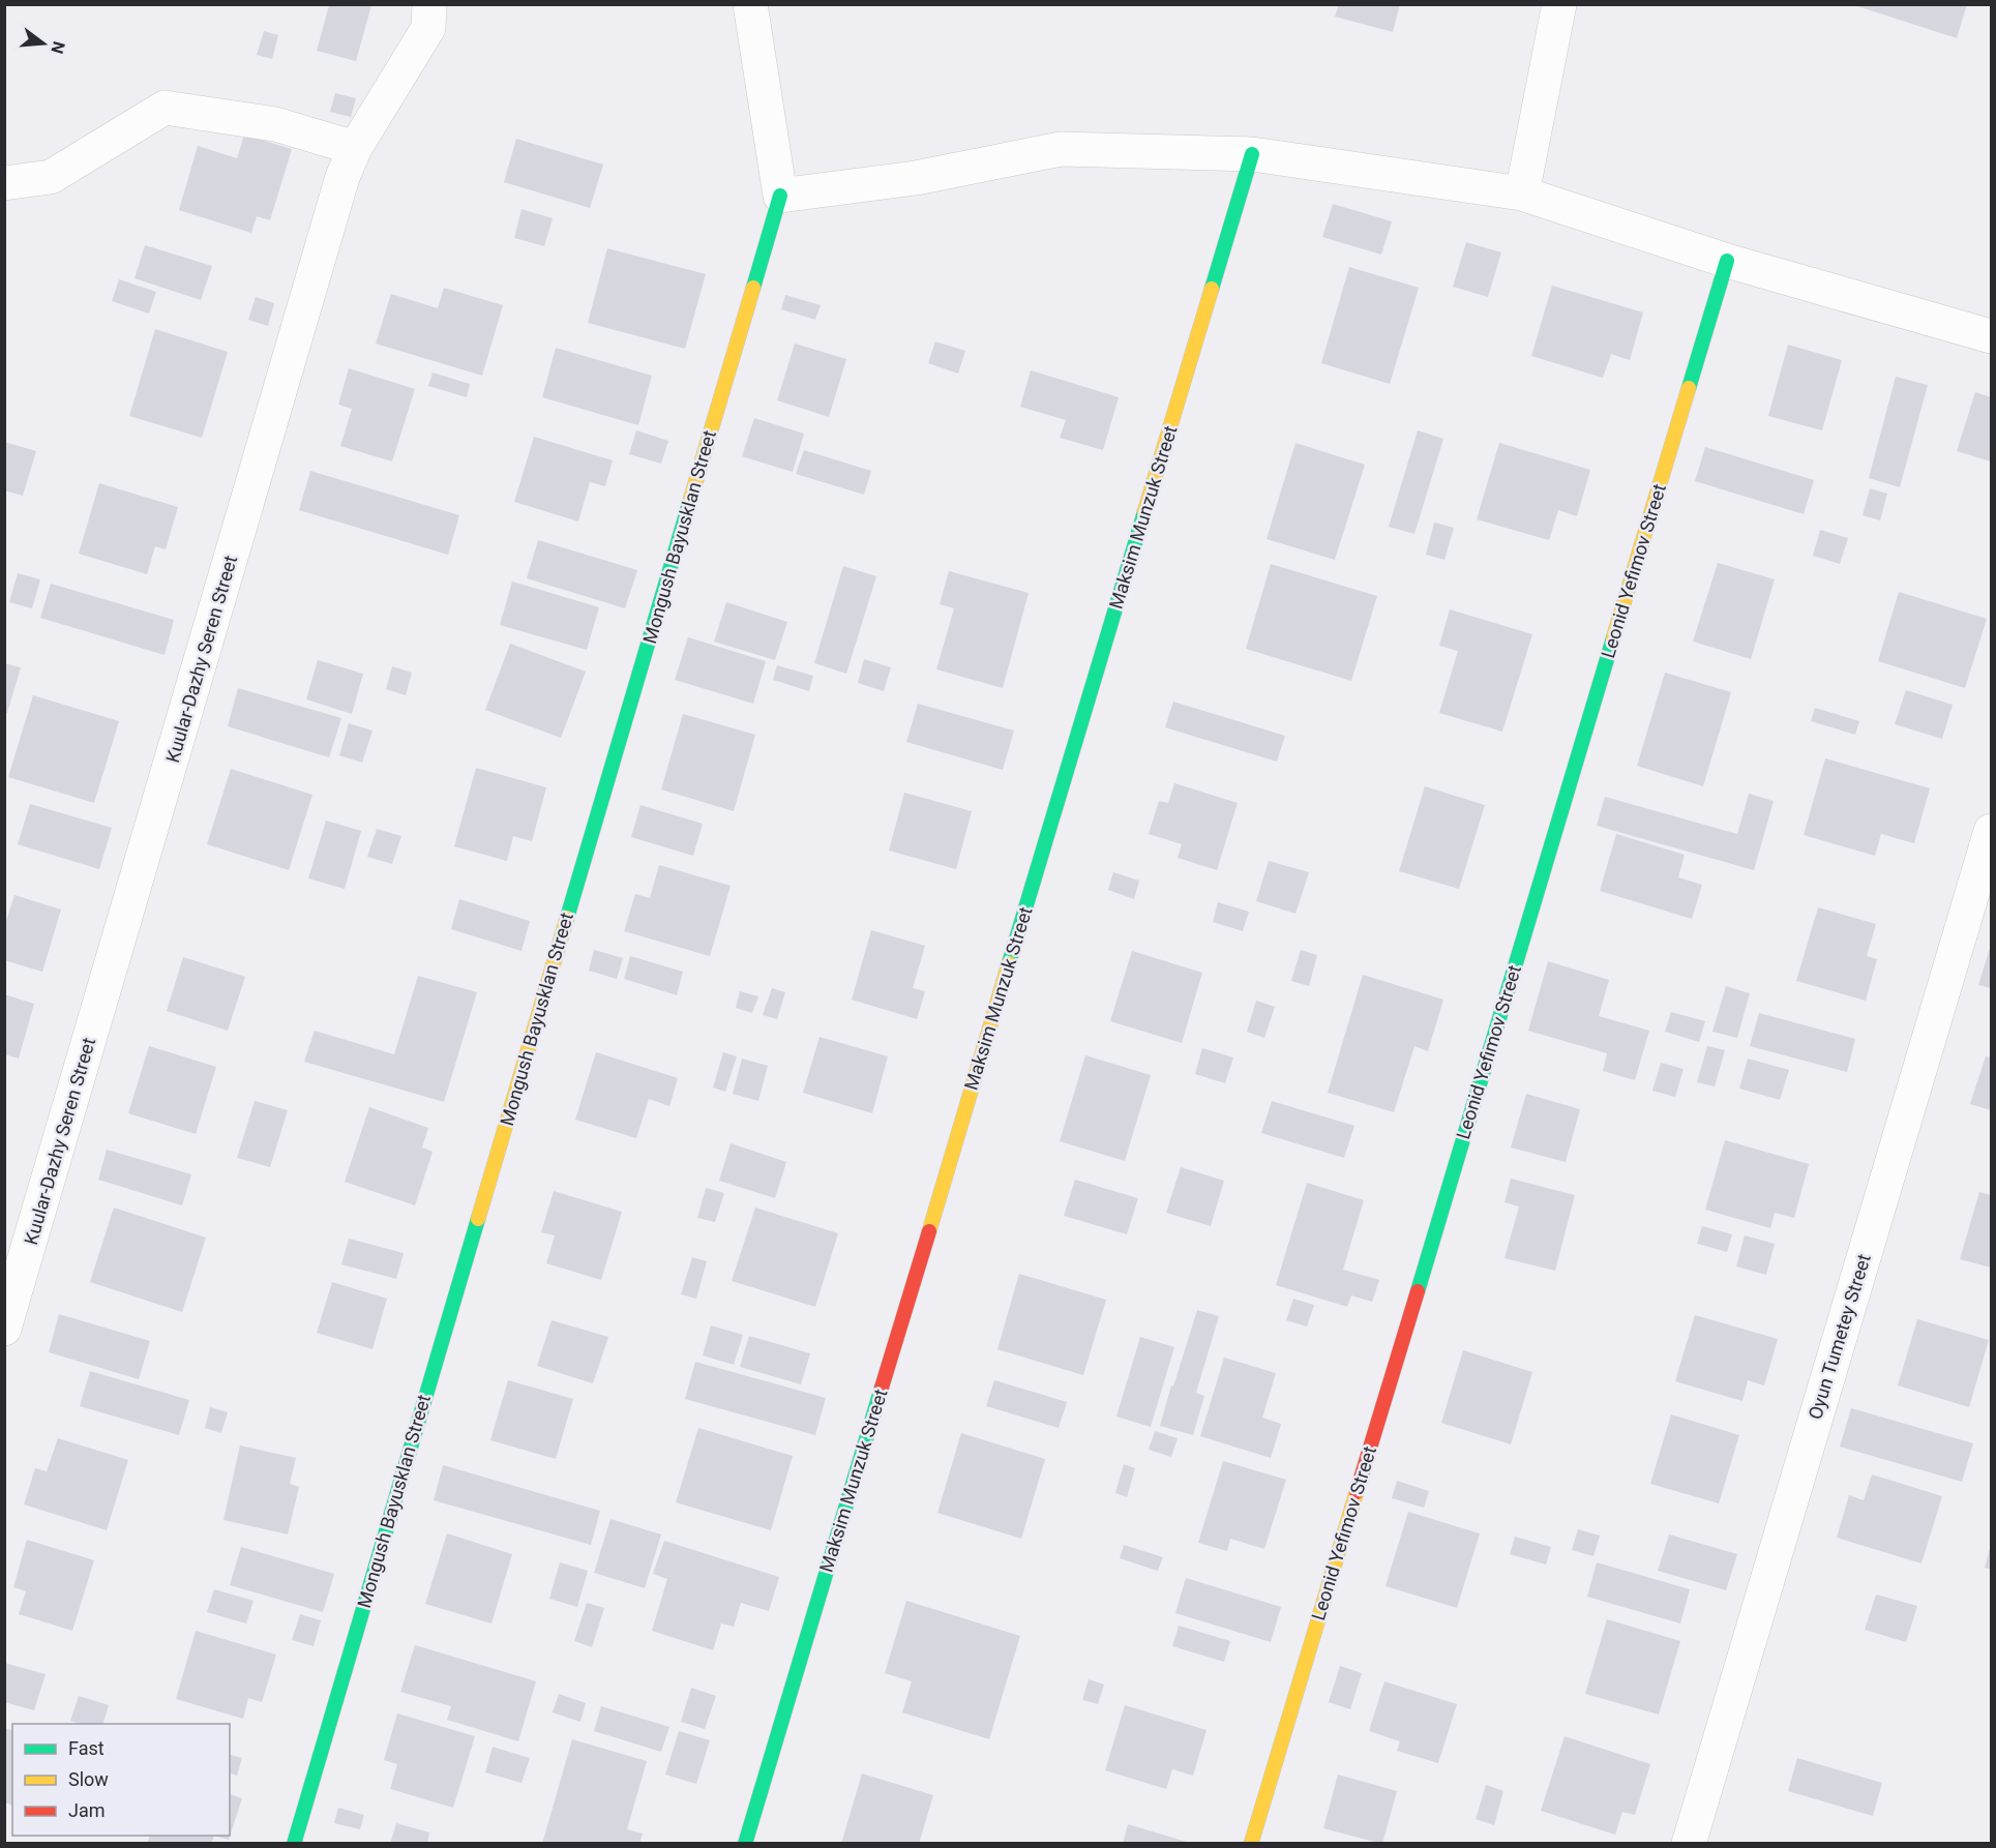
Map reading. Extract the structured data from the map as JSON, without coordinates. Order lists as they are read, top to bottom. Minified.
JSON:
{"streets":{"street":["Maksim Munzuk Street","Mongush Bayusklan Street","Leonid Yefimov Street","Kuular-Dazhy Seren Street","Oyun Tumetey Street"]},"legend":["Fast","Slow","Jam"],"north":"right"}
